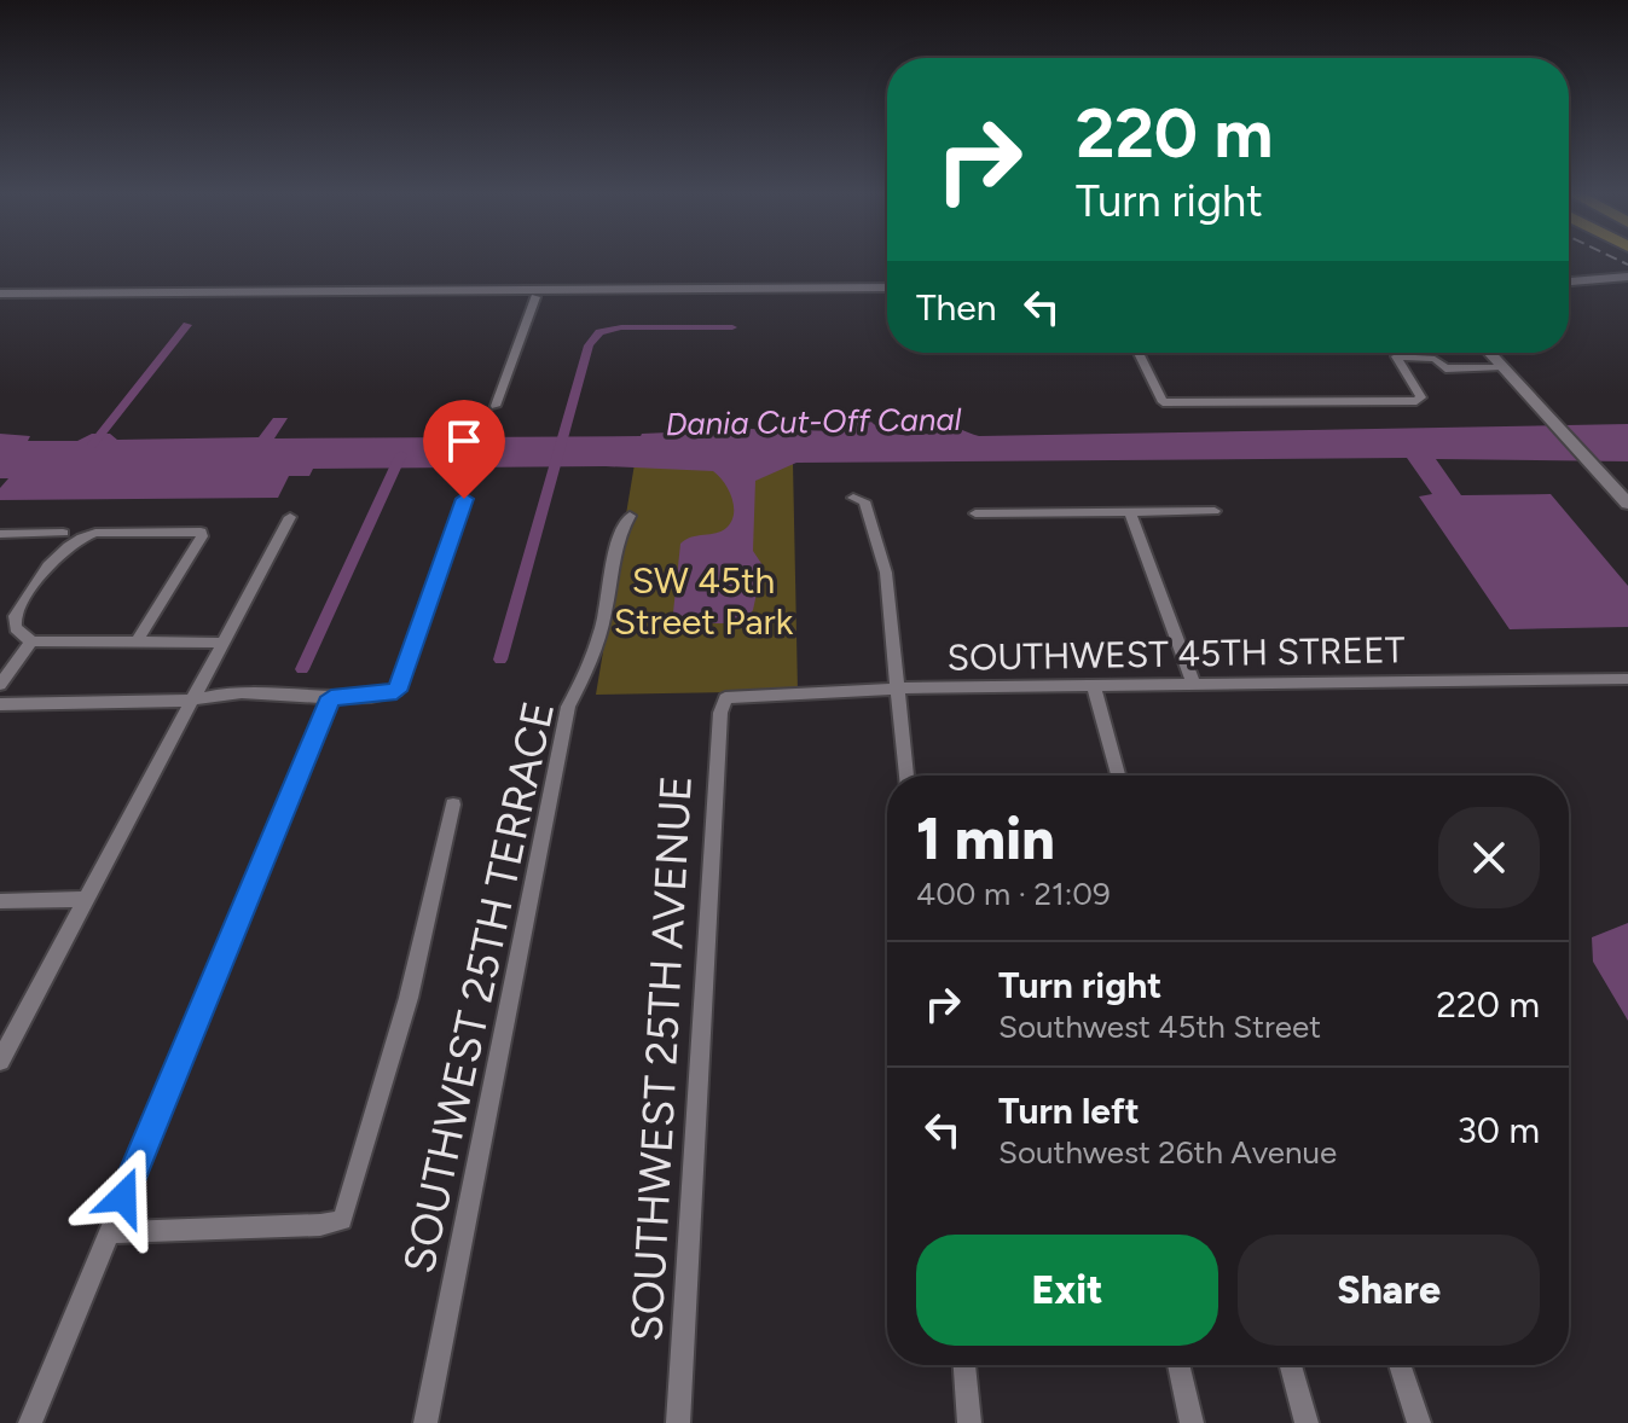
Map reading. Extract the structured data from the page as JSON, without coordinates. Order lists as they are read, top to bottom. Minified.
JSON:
{"streets":{"street":["SOUTHWEST 45TH STREET","SOUTHWEST 25TH TERRACE","SOUTHWEST 25TH AVENUE"]},"crossings":[["SOUTHWEST 45TH STREET","SOUTHWEST 25TH AVENUE"]],"water":["Dania Cut-Off Canal"],"parks":["SW 45th Street Park"],"page":{"turn":["220 m","Turn right"],"then":"Then","heading":["1 min","400 m · 21:09"],"list":[{"name":"Turn right","note":"Southwest 45th Street","value":"220 m"},{"name":"Turn left","note":"Southwest 26th Avenue","value":"30 m"}],"buttons":["Exit","Share"]}}
